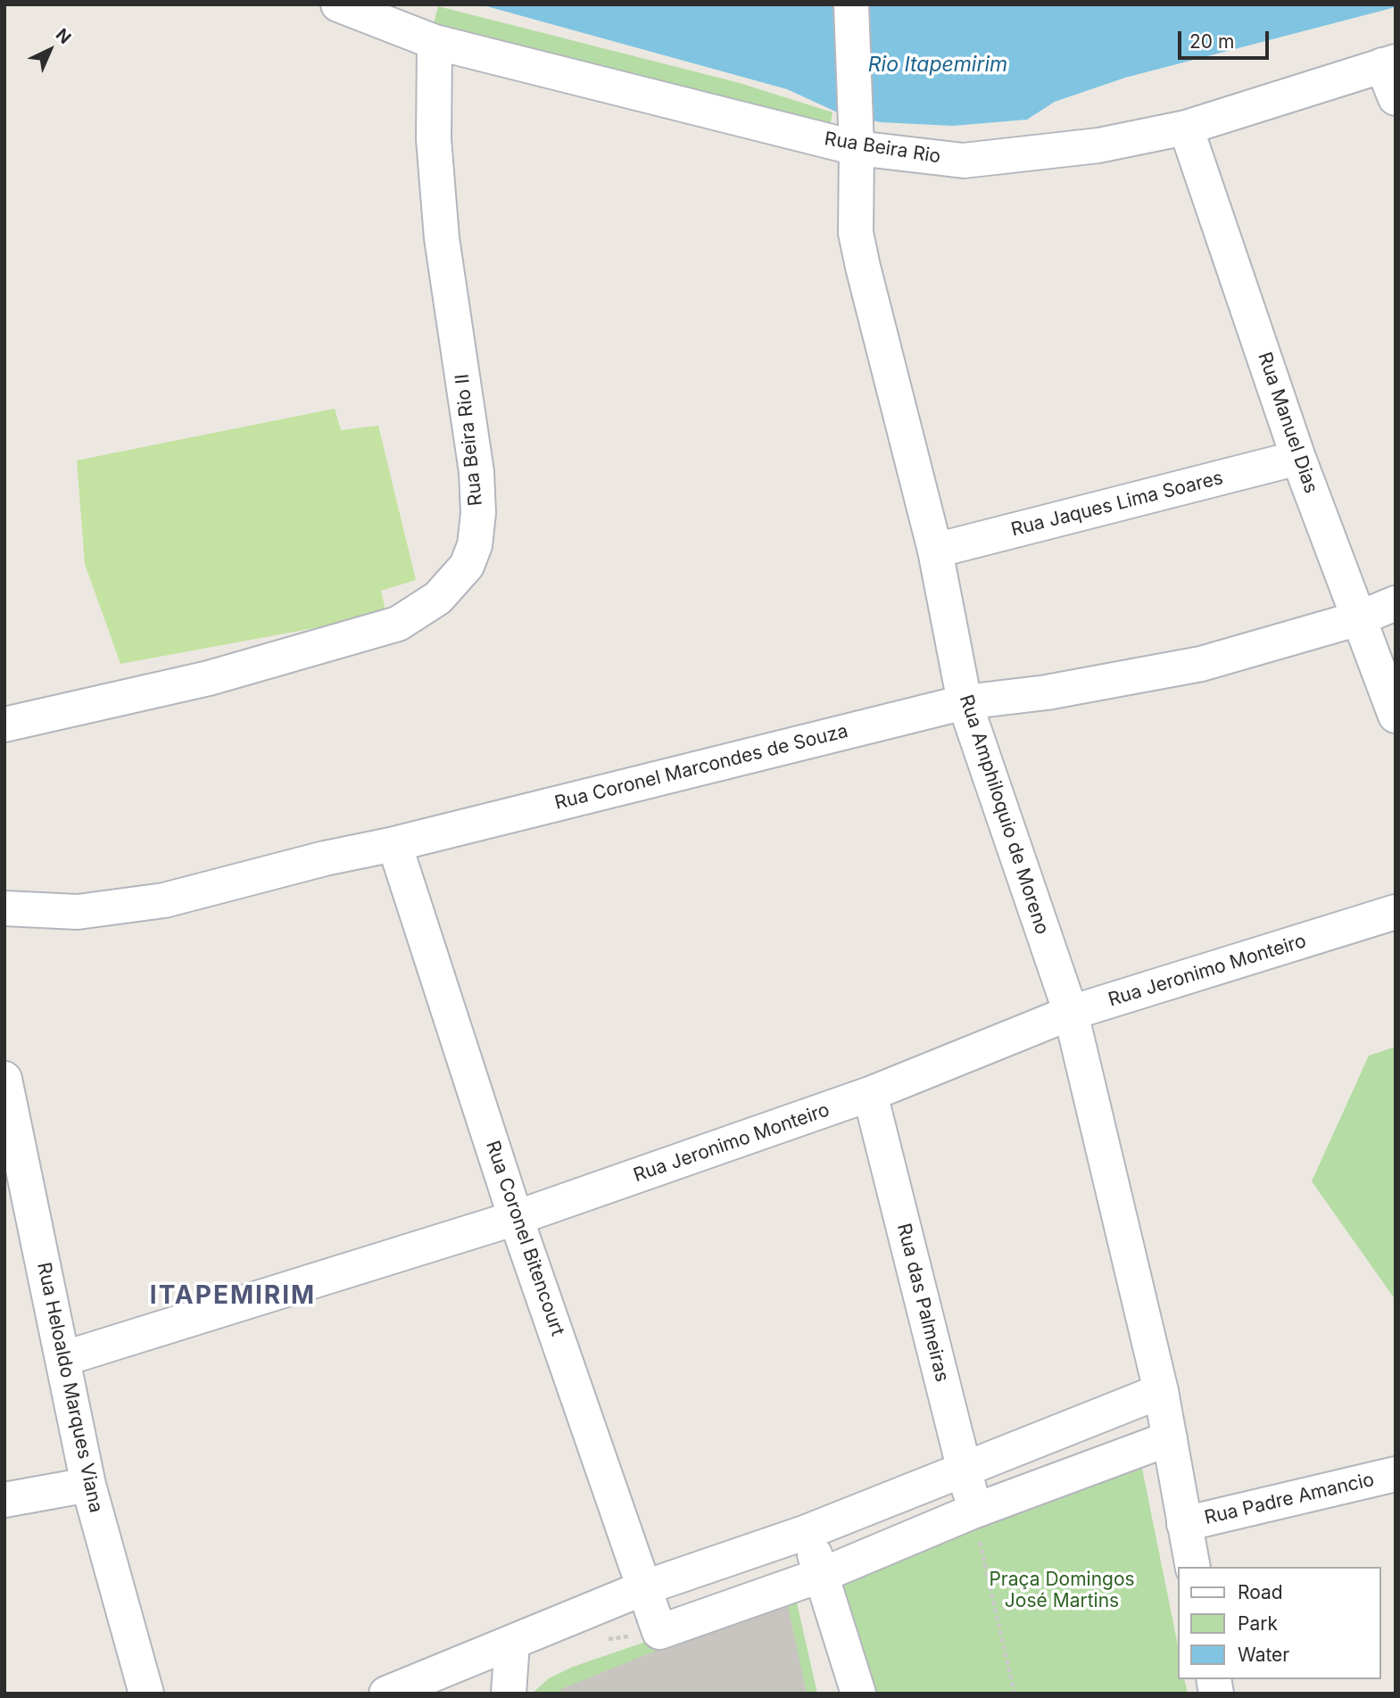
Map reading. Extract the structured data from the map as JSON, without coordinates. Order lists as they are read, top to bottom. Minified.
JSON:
{"streets":{"street":["Rua Beira Rio","Rua Manuel Dias","Rua Beira Rio II","Rua Jaques Lima Soares","Rua Coronel Marcondes de Souza","Rua Amphiloquio de Moreno","Rua Jeronimo Monteiro","Rua Coronel Bitencourt","Rua das Palmeiras","Rua Heloaldo Marques Viana","Rua Padre Amancio"]},"crossings":[["Rua Beira Rio","Rua Manuel Dias"],["Rua Beira Rio","Rua Beira Rio II"],["Rua Beira Rio","Rua Amphiloquio de Moreno"],["Rua Manuel Dias","Rua Jaques Lima Soares"],["Rua Manuel Dias","Rua Coronel Marcondes de Souza"],["Rua Jaques Lima Soares","Rua Amphiloquio de Moreno"],["Rua Coronel Marcondes de Souza","Rua Amphiloquio de Moreno"],["Rua Coronel Marcondes de Souza","Rua Coronel Bitencourt"],["Rua Amphiloquio de Moreno","Rua Jeronimo Monteiro"],["Rua Jeronimo Monteiro","Rua Coronel Bitencourt"],["Rua Jeronimo Monteiro","Rua das Palmeiras"],["Rua Jeronimo Monteiro","Rua Heloaldo Marques Viana"]],"districts":["ITAPEMIRIM"],"water":["Rio Itapemirim"],"parks":["Praça Domingos José Martins"],"legend":["Road","Park","Water"],"scale_bar":"20 m","north":"top right"}
